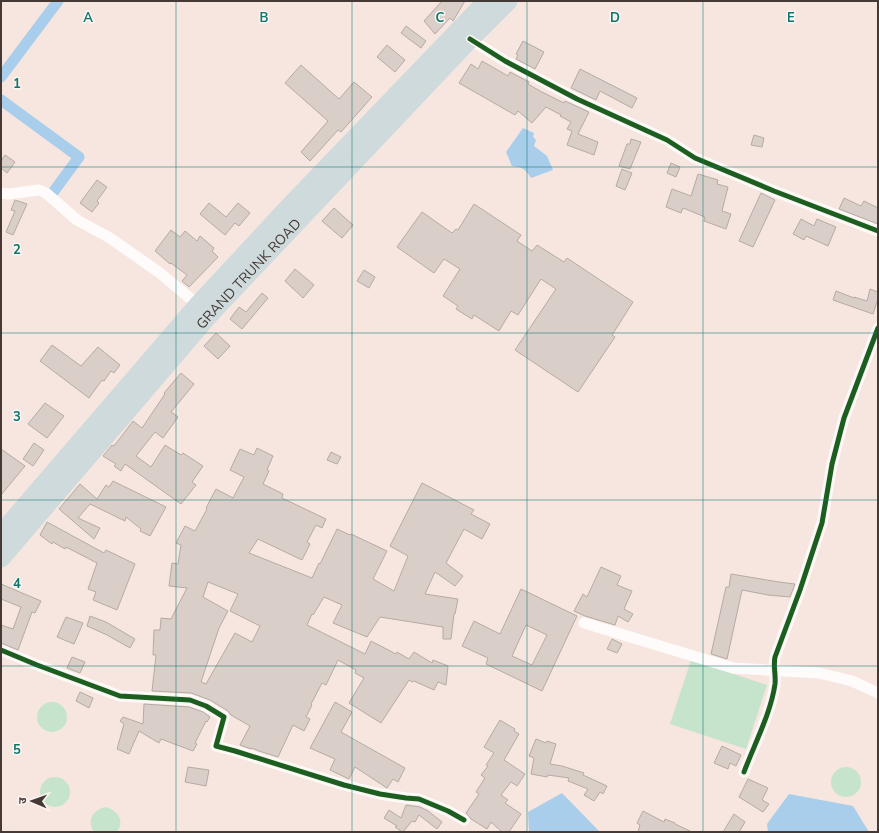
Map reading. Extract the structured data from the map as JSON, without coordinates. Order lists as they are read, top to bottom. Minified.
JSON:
{"streets":{"highway":["GRAND TRUNK ROAD"]},"north":"left","grid":{"columns":["A","B","C","D","E"],"rows":["1","2","3","4","5"]}}
